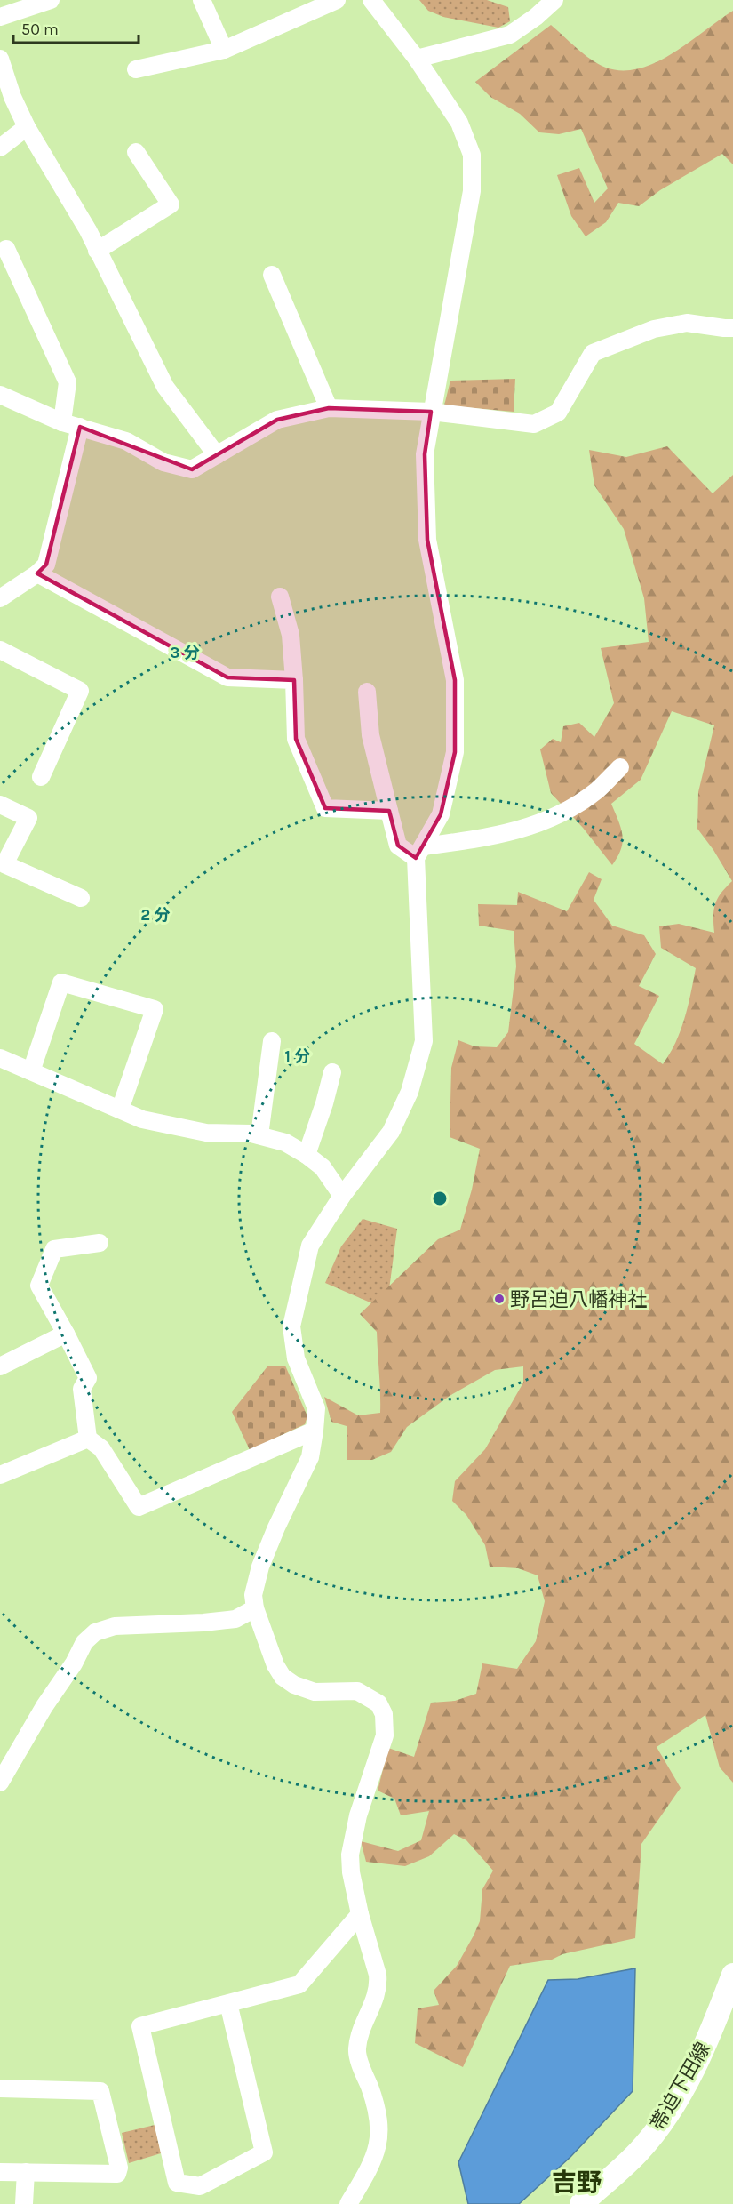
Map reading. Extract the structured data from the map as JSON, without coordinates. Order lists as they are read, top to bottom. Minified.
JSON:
{"streets":{"main road":["帯迫下田線"]},"districts":["吉野"],"places":["野呂迫八幡神社"],"scale_bar":"50 m","rings":["3 分","2 分","1 分"]}
